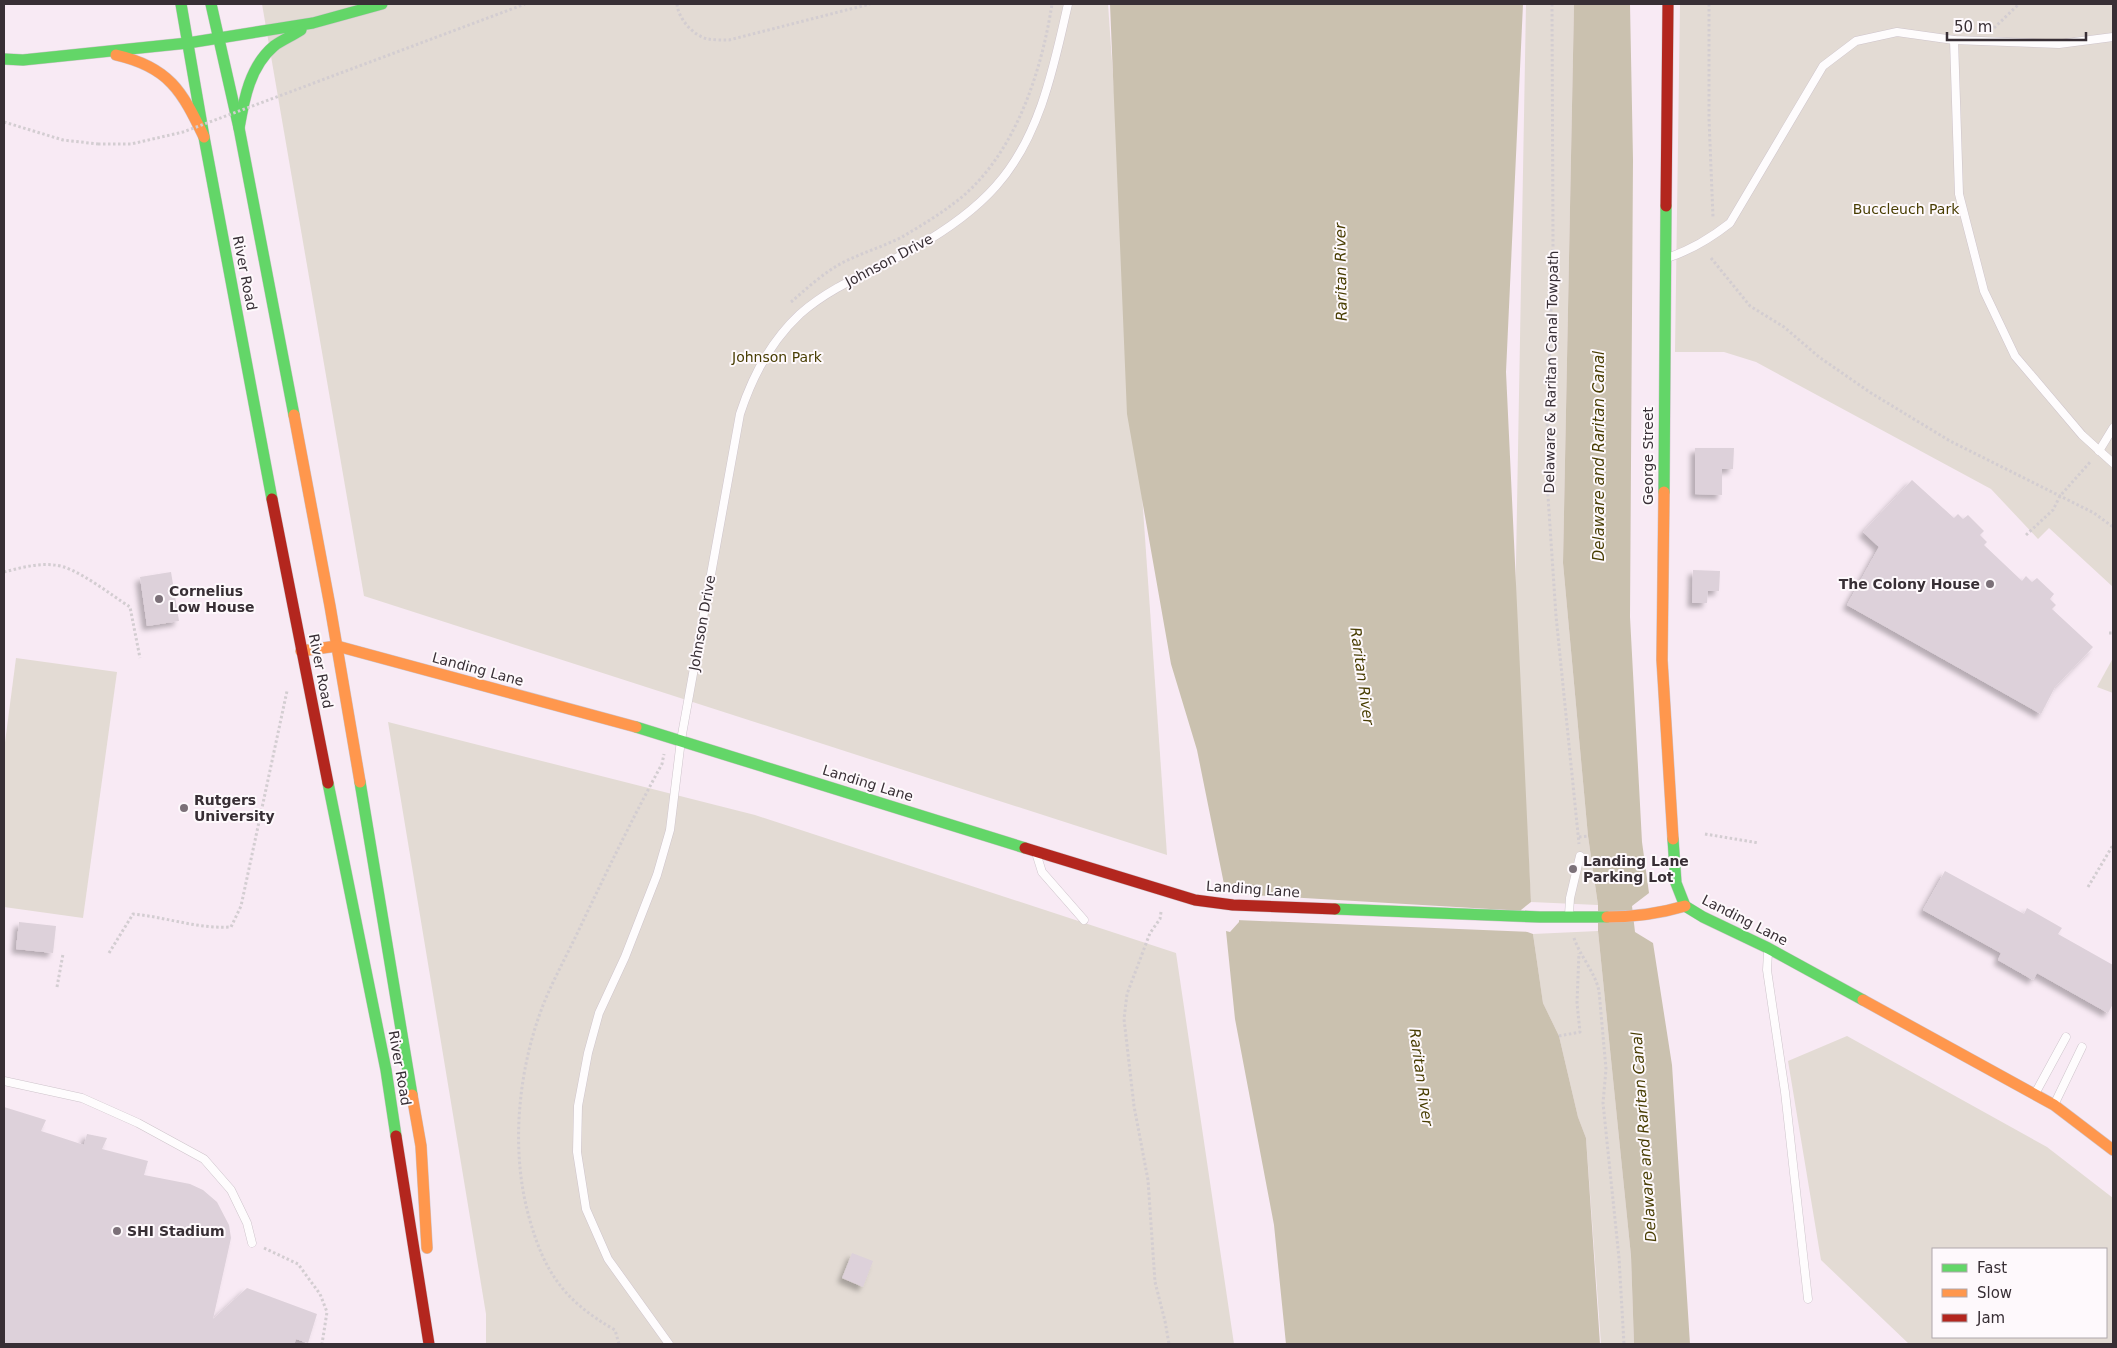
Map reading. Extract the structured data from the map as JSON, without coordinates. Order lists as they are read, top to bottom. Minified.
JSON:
{"streets":{"main road":["River Road","George Street","Landing Lane"],"lane":["Johnson Drive"],"path":["Delaware & Raritan Canal Towpath"]},"crossings":[["Johnson Drive","Landing Lane"],["River Road","Landing Lane"],["George Street","Landing Lane"]],"water":["Raritan River","Delaware and Raritan Canal"],"parks":["Buccleuch Park","Johnson Park"],"places":["The Colony House","Cornelius Low House","Rutgers University","Landing Lane Parking Lot","SHI Stadium"],"legend":["Fast","Slow","Jam"],"scale_bar":"50 m"}
